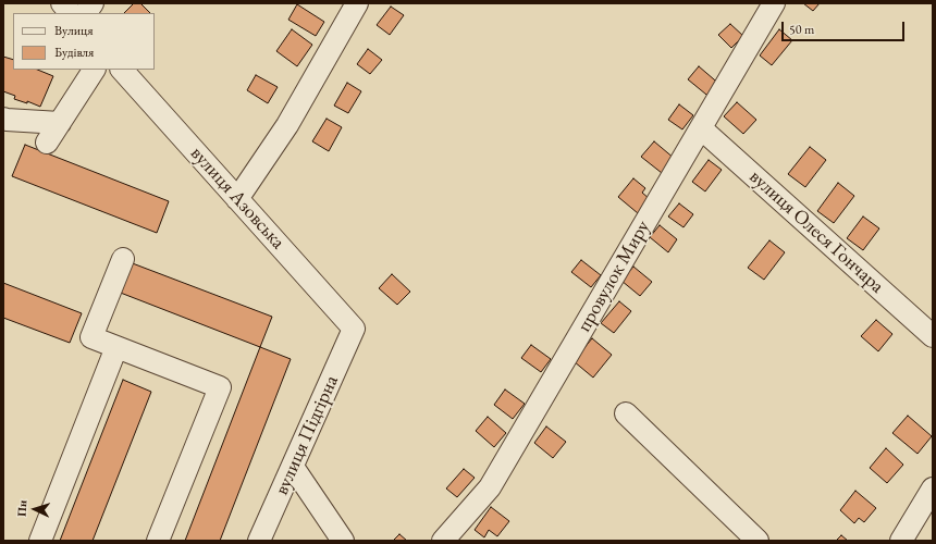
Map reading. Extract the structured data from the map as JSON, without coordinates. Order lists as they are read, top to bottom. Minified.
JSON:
{"streets":{"street":["вулиця Азовська","вулиця Олеся Гончара","провулок Миру","вулиця Підгірна"]},"crossings":[["вулиця Азовська","вулиця Підгірна"],["вулиця Олеся Гончара","провулок Миру"]],"legend":["Вулиця","Будівля"],"scale_bar":"50 m","north":"left"}
